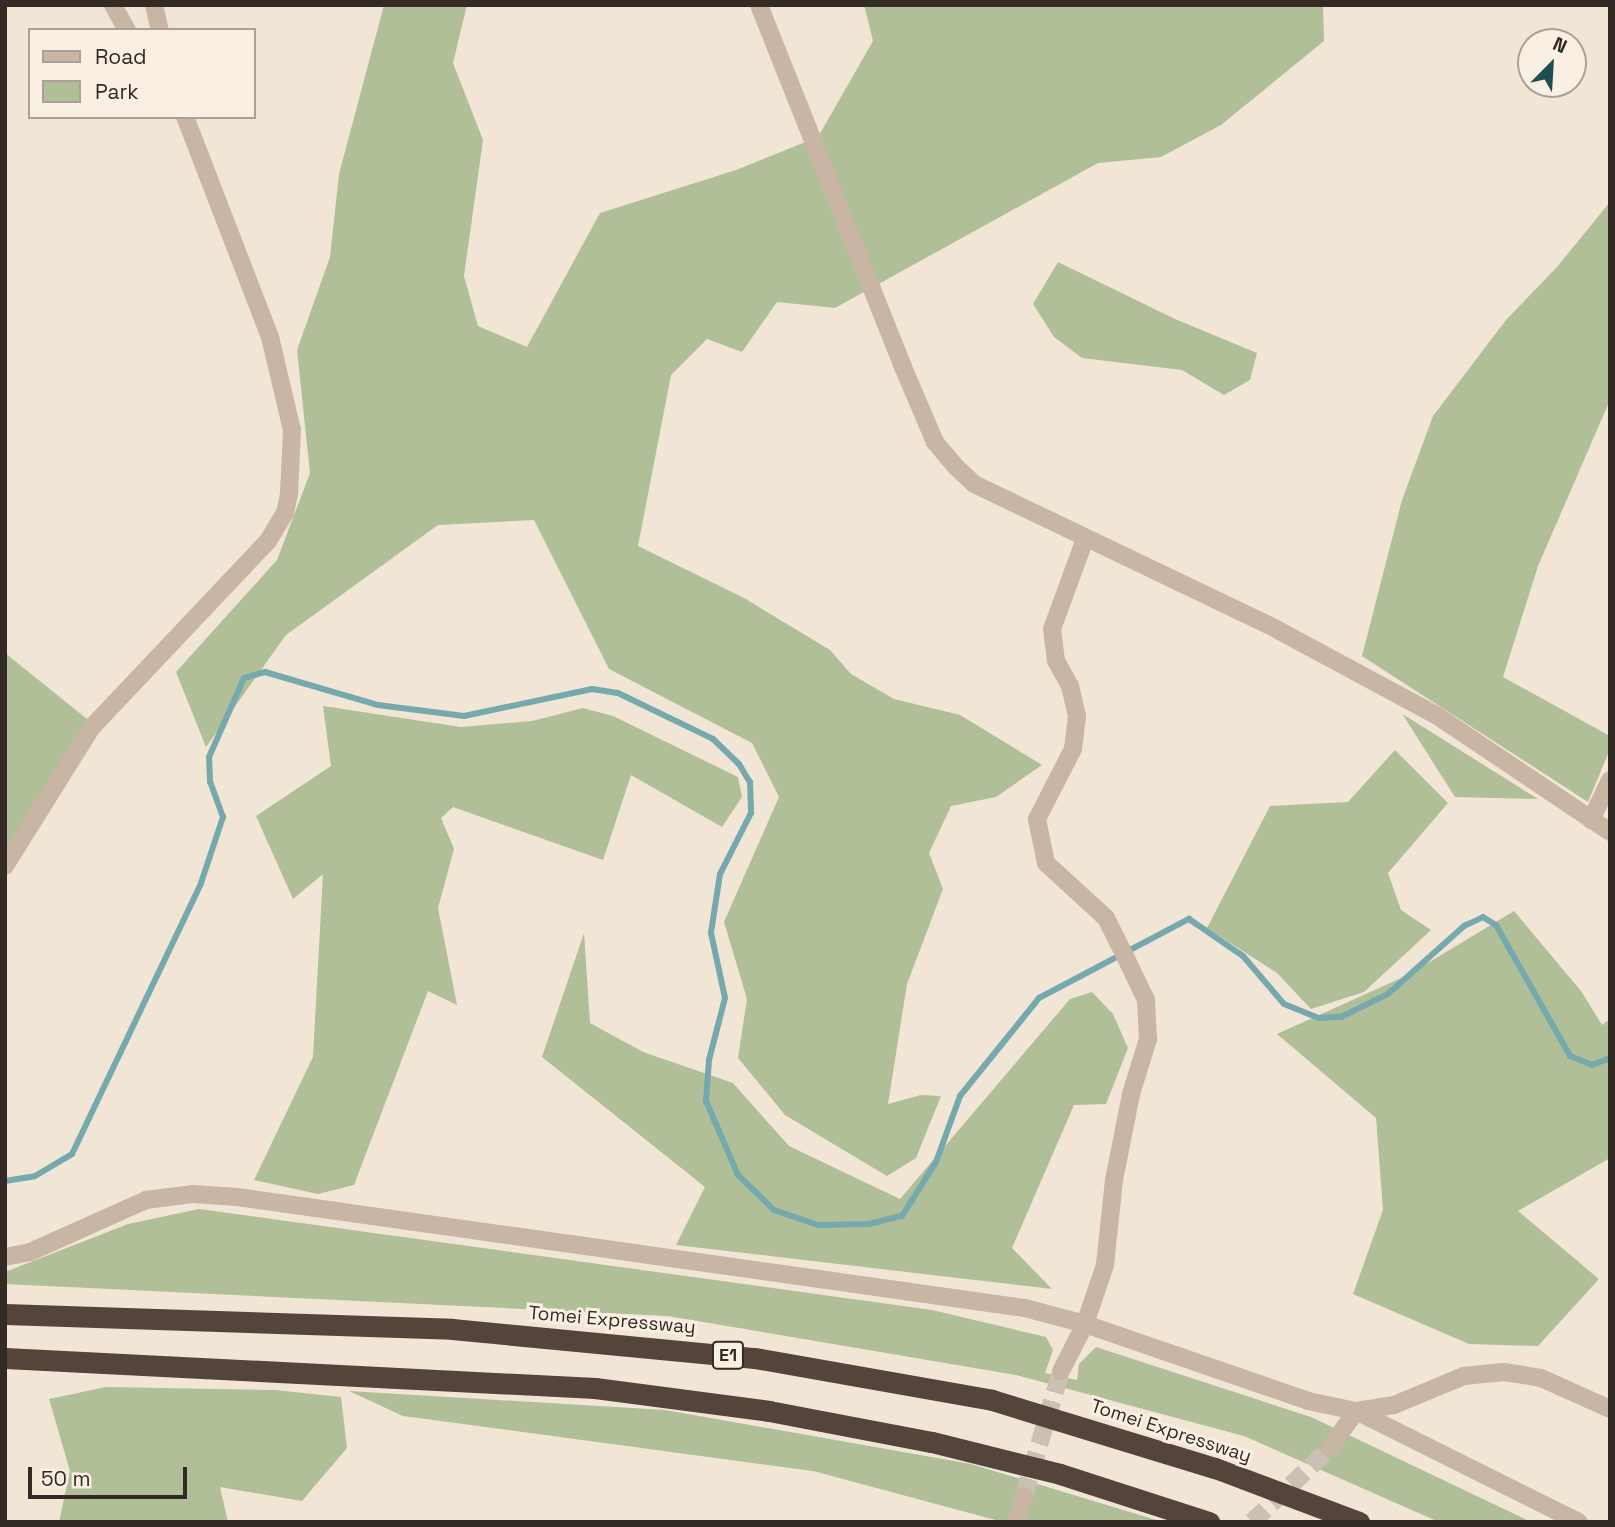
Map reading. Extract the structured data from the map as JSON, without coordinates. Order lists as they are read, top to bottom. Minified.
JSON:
{"streets":{"highway":["Tomei Expressway","E1"]},"legend":["Road","Park"],"scale_bar":"50 m","north":"top right"}
